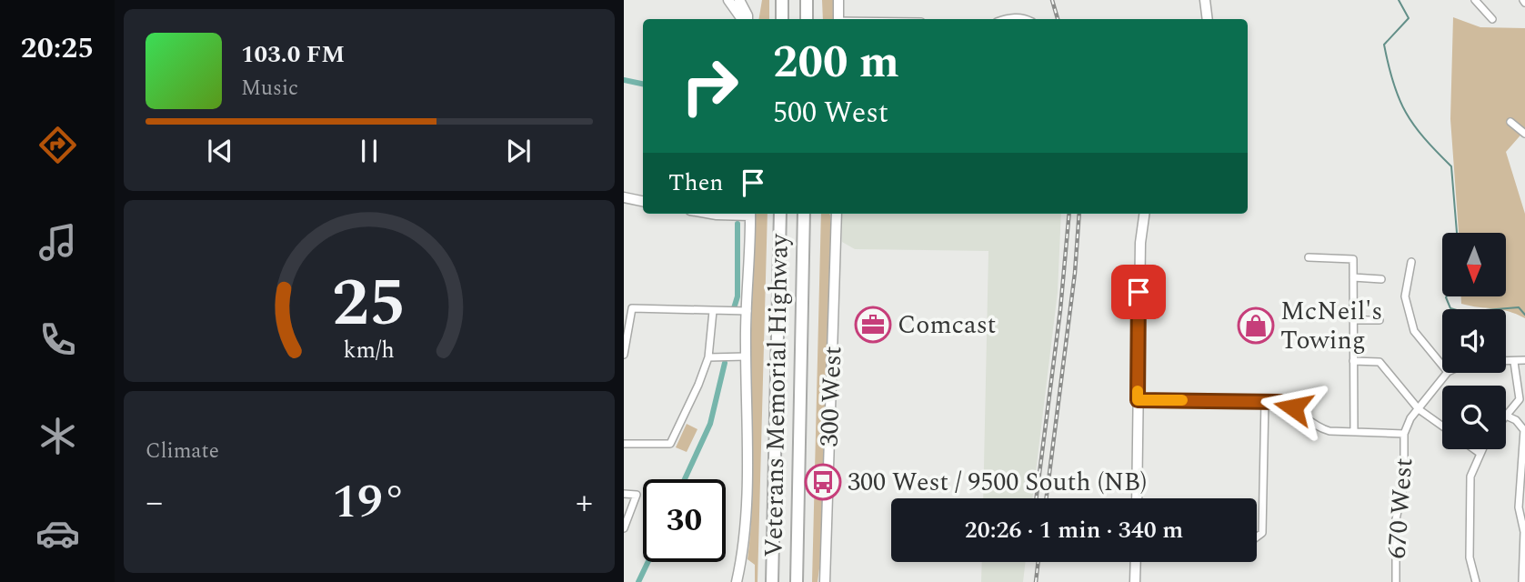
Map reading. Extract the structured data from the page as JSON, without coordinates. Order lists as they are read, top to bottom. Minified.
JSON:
{"streets":{"highway":["Veterans Memorial Highway"],"street":["300 West","670 West"]},"places":{"office":["Comcast"],"shop":["McNeil's Towing"],"bus stop":["300 West / 9500 South (NB)"]},"north":"bottom","page":{"tabs":"20:25","turn":["200 m","500 West"],"song":["103.0 FM","Music"],"then":"Then","tile":"Climate","heat":["−","19°","+"],"limit":"30","trip":"20:26 · 1 min · 340 m","gauge":["25","km/h"]}}
